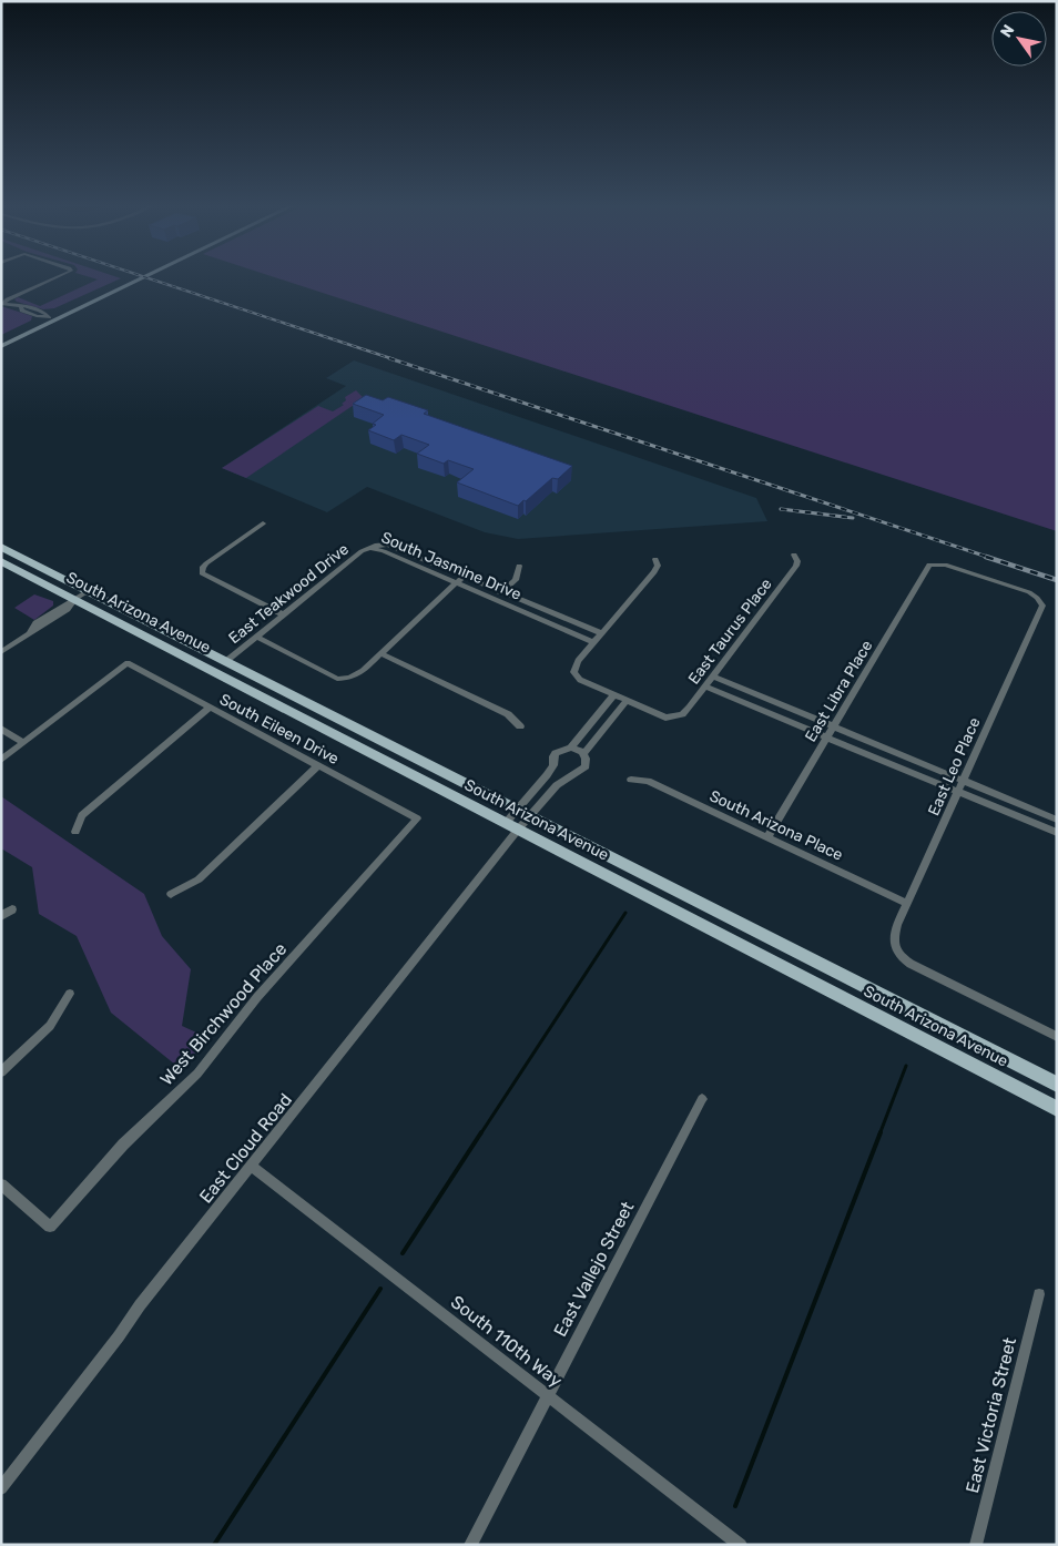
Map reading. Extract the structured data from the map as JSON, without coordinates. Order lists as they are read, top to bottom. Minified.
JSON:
{"streets":{"main road":["South Arizona Avenue"],"street":["South Jasmine Drive","East Teakwood Drive","East Taurus Place","East Libra Place","South Eileen Drive","East Leo Place","South Arizona Place","West Birchwood Place","East Cloud Road","East Vallejo Street","South 110th Way","East Victoria Street"]},"crossings":[["South Jasmine Drive","East Teakwood Drive"],["East Teakwood Drive","South Arizona Avenue"],["South Arizona Avenue","East Cloud Road"],["East Libra Place","East Leo Place"],["East Libra Place","South Arizona Place"],["South Eileen Drive","West Birchwood Place"],["East Leo Place","South Arizona Place"],["East Cloud Road","South 110th Way"],["East Vallejo Street","South 110th Way"]],"north":"top left"}
